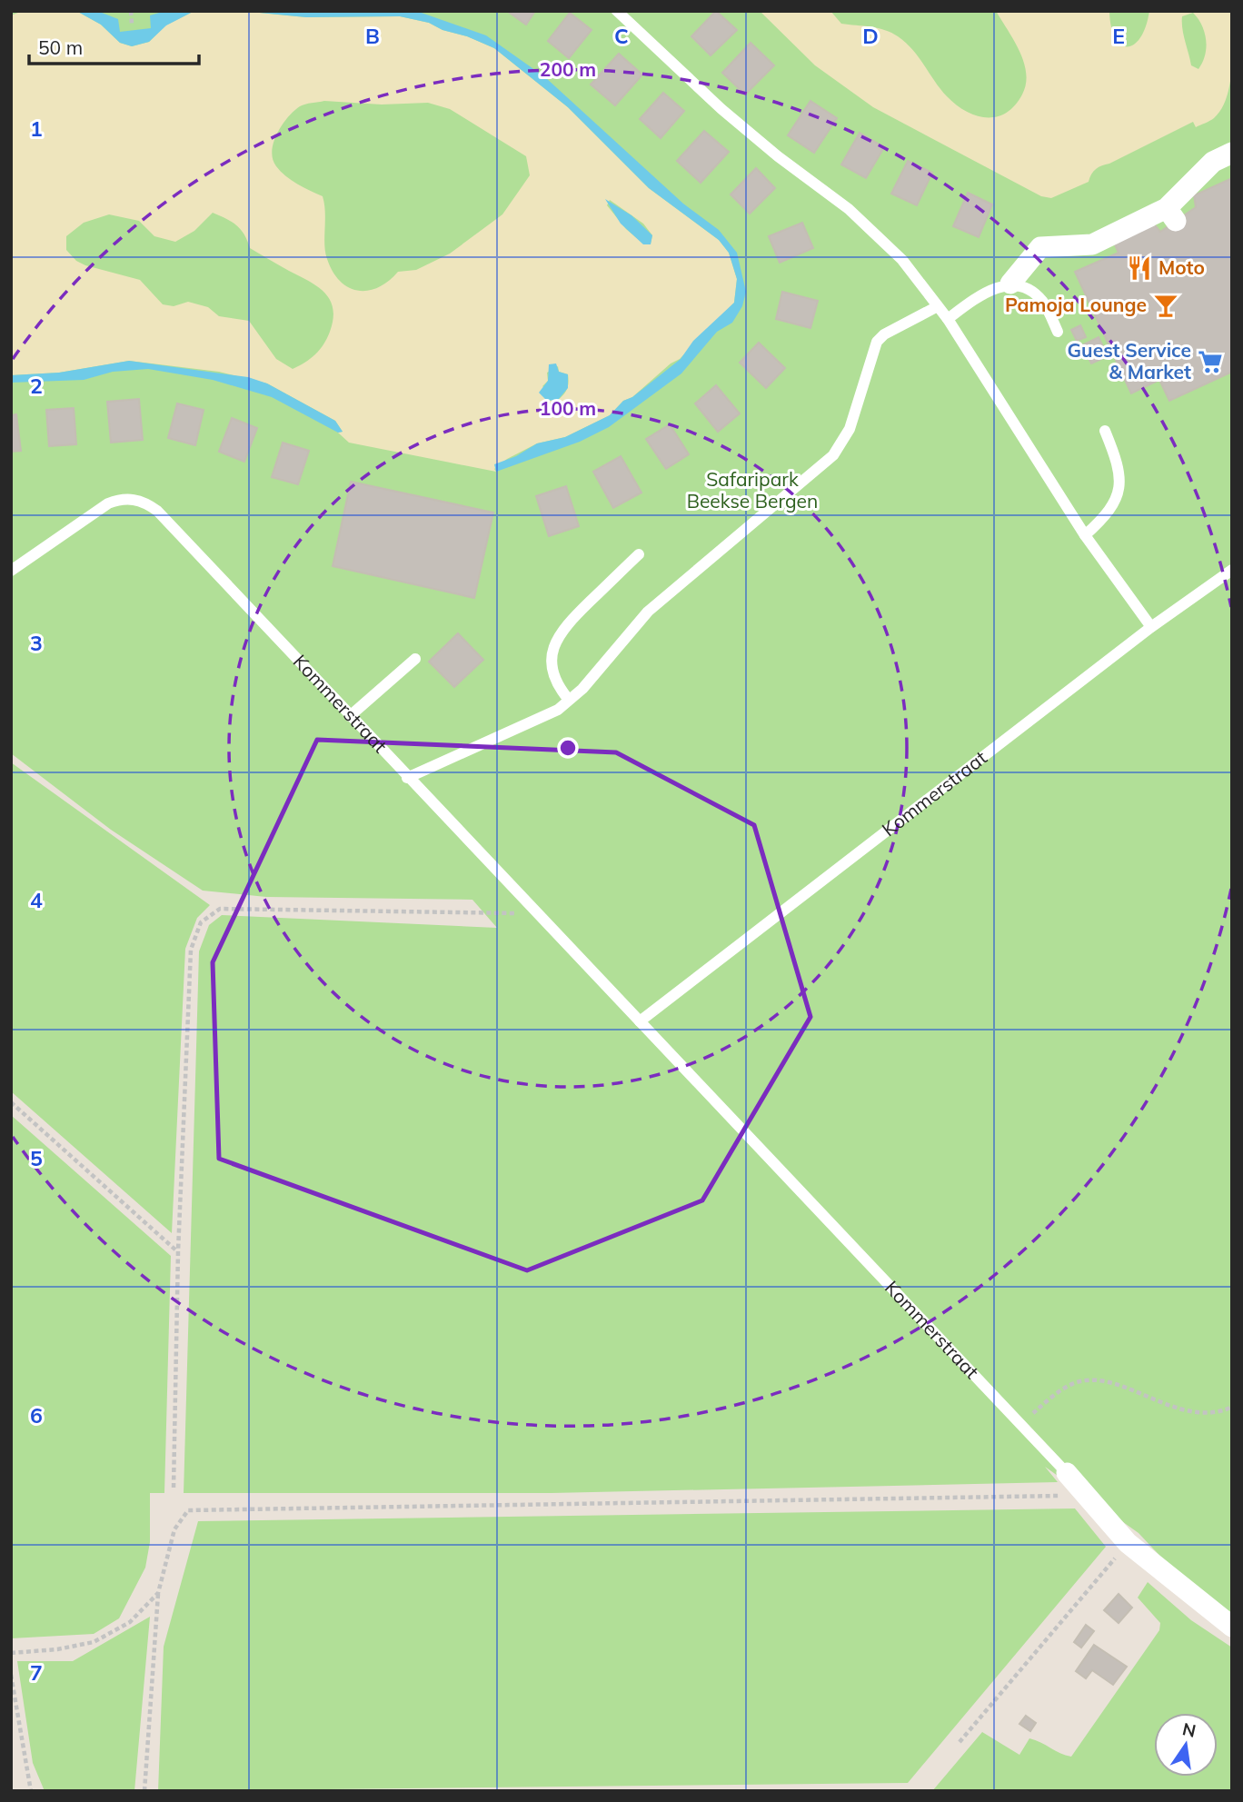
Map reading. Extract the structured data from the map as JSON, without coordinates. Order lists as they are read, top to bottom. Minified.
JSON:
{"streets":{"street":["Kommerstraat"]},"parks":["Safaripark Beekse Bergen"],"places":{"restaurant":["Moto"],"bar":["Pamoja Lounge"],"supermarket":["Guest Service & Market"]},"scale_bar":"50 m","north":"top","grid":{"columns":["B","C","D","E"],"rows":["1","2","3","4","5","6","7"]},"rings":["200 m","100 m"]}
